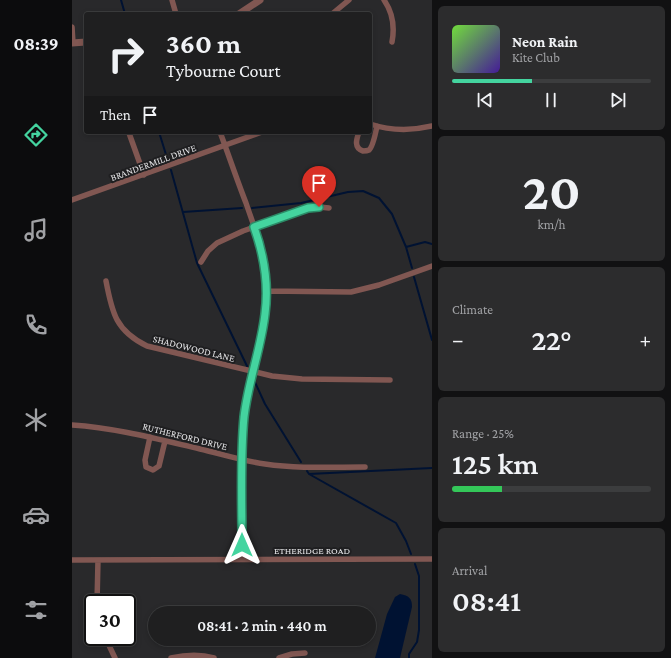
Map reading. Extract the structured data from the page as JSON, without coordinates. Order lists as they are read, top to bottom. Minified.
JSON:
{"streets":{"street":["BRANDERMILL DRIVE","SHADOWOOD LANE","RUTHERFORD DRIVE","ETHERIDGE ROAD"]},"page":{"tabs":"08:39","turn":["360 m","Tybourne Court"],"song":["Neon Rain","Kite Club"],"then":"Then","tile":[["20","km/h"],"Climate",["Range · 25%","125 km"],["Arrival","08:41"]],"heat":["−","22°","+"],"limit":"30","trip":"08:41 · 2 min · 440 m"}}
